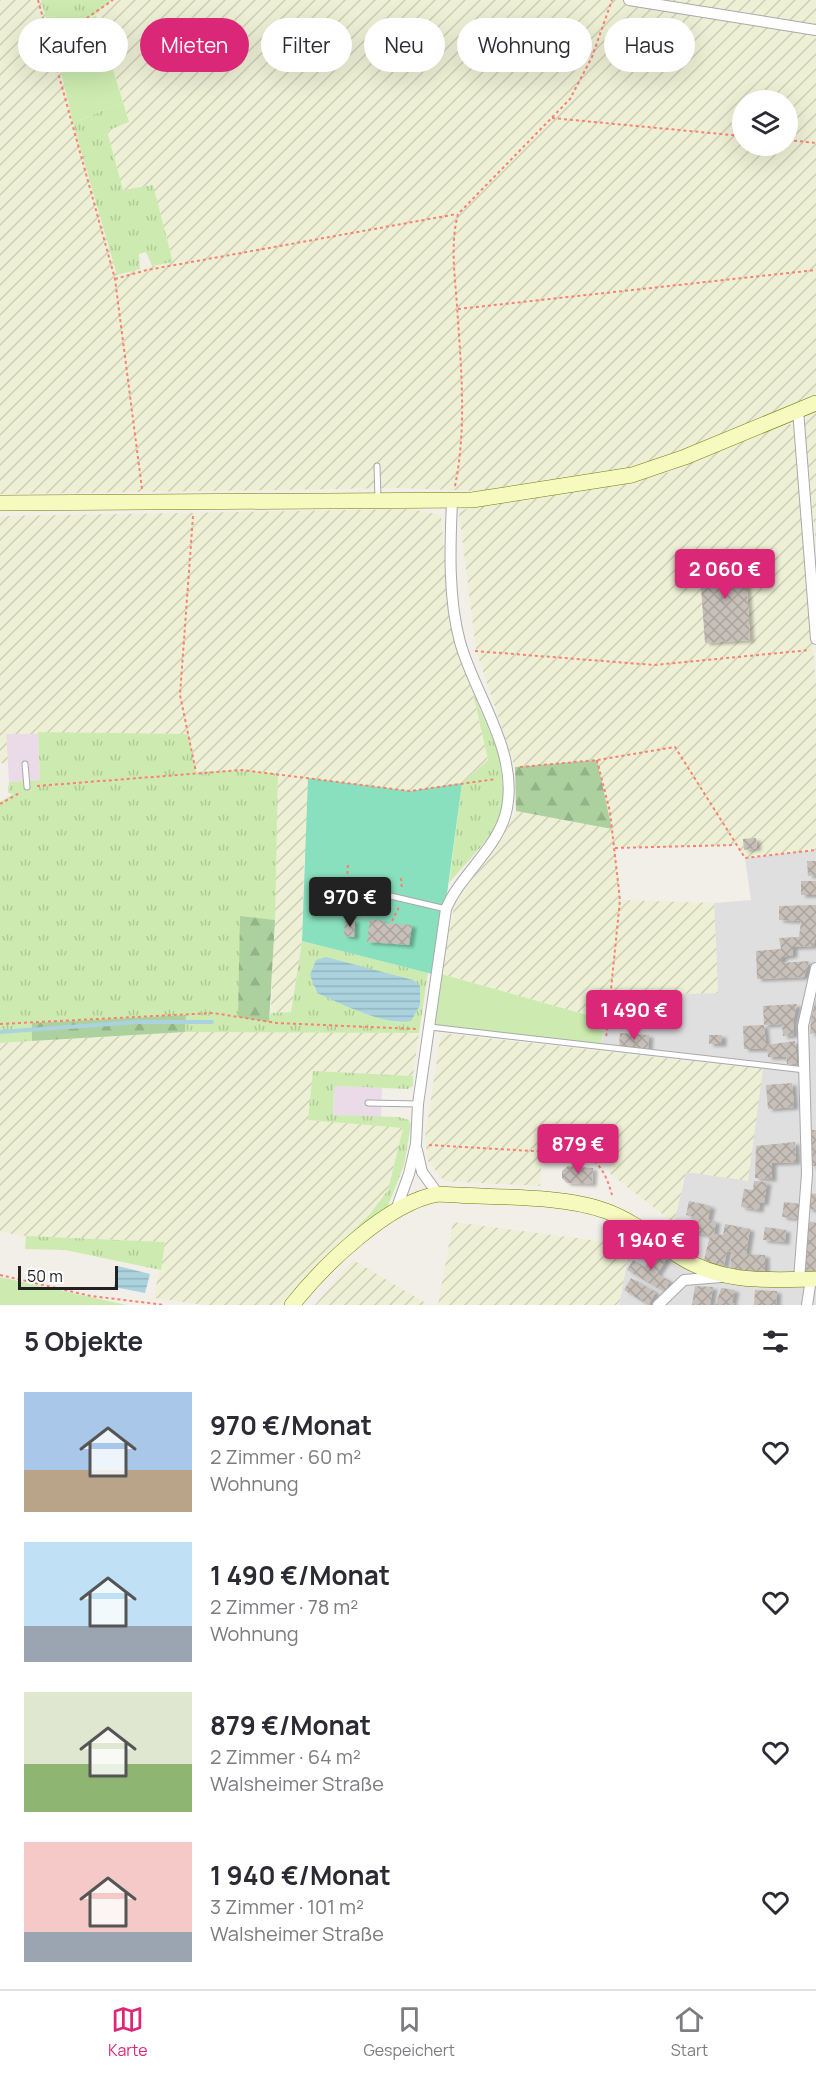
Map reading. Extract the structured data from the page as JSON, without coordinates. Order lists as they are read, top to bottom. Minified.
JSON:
{"scale_bar":"50 m","page":{"chip":["Kaufen","Mieten","Filter","Neu","Wohnung","Haus"],"price":["2 060 €","970 €","1 490 €","879 €","1 940 €"],"scale":"50 m","heading":"5 Objekte","list":[{"name":"970 €/Monat","note":"2 Zimmer · 60 m² · Wohnung"},{"name":"1 490 €/Monat","note":"2 Zimmer · 78 m² · Wohnung"},{"name":"879 €/Monat","note":"2 Zimmer · 64 m² · Walsheimer Straße"},{"name":"1 940 €/Monat","note":"3 Zimmer · 101 m² · Walsheimer Straße"}],"tabs":["Karte","Gespeichert","Start"]}}
